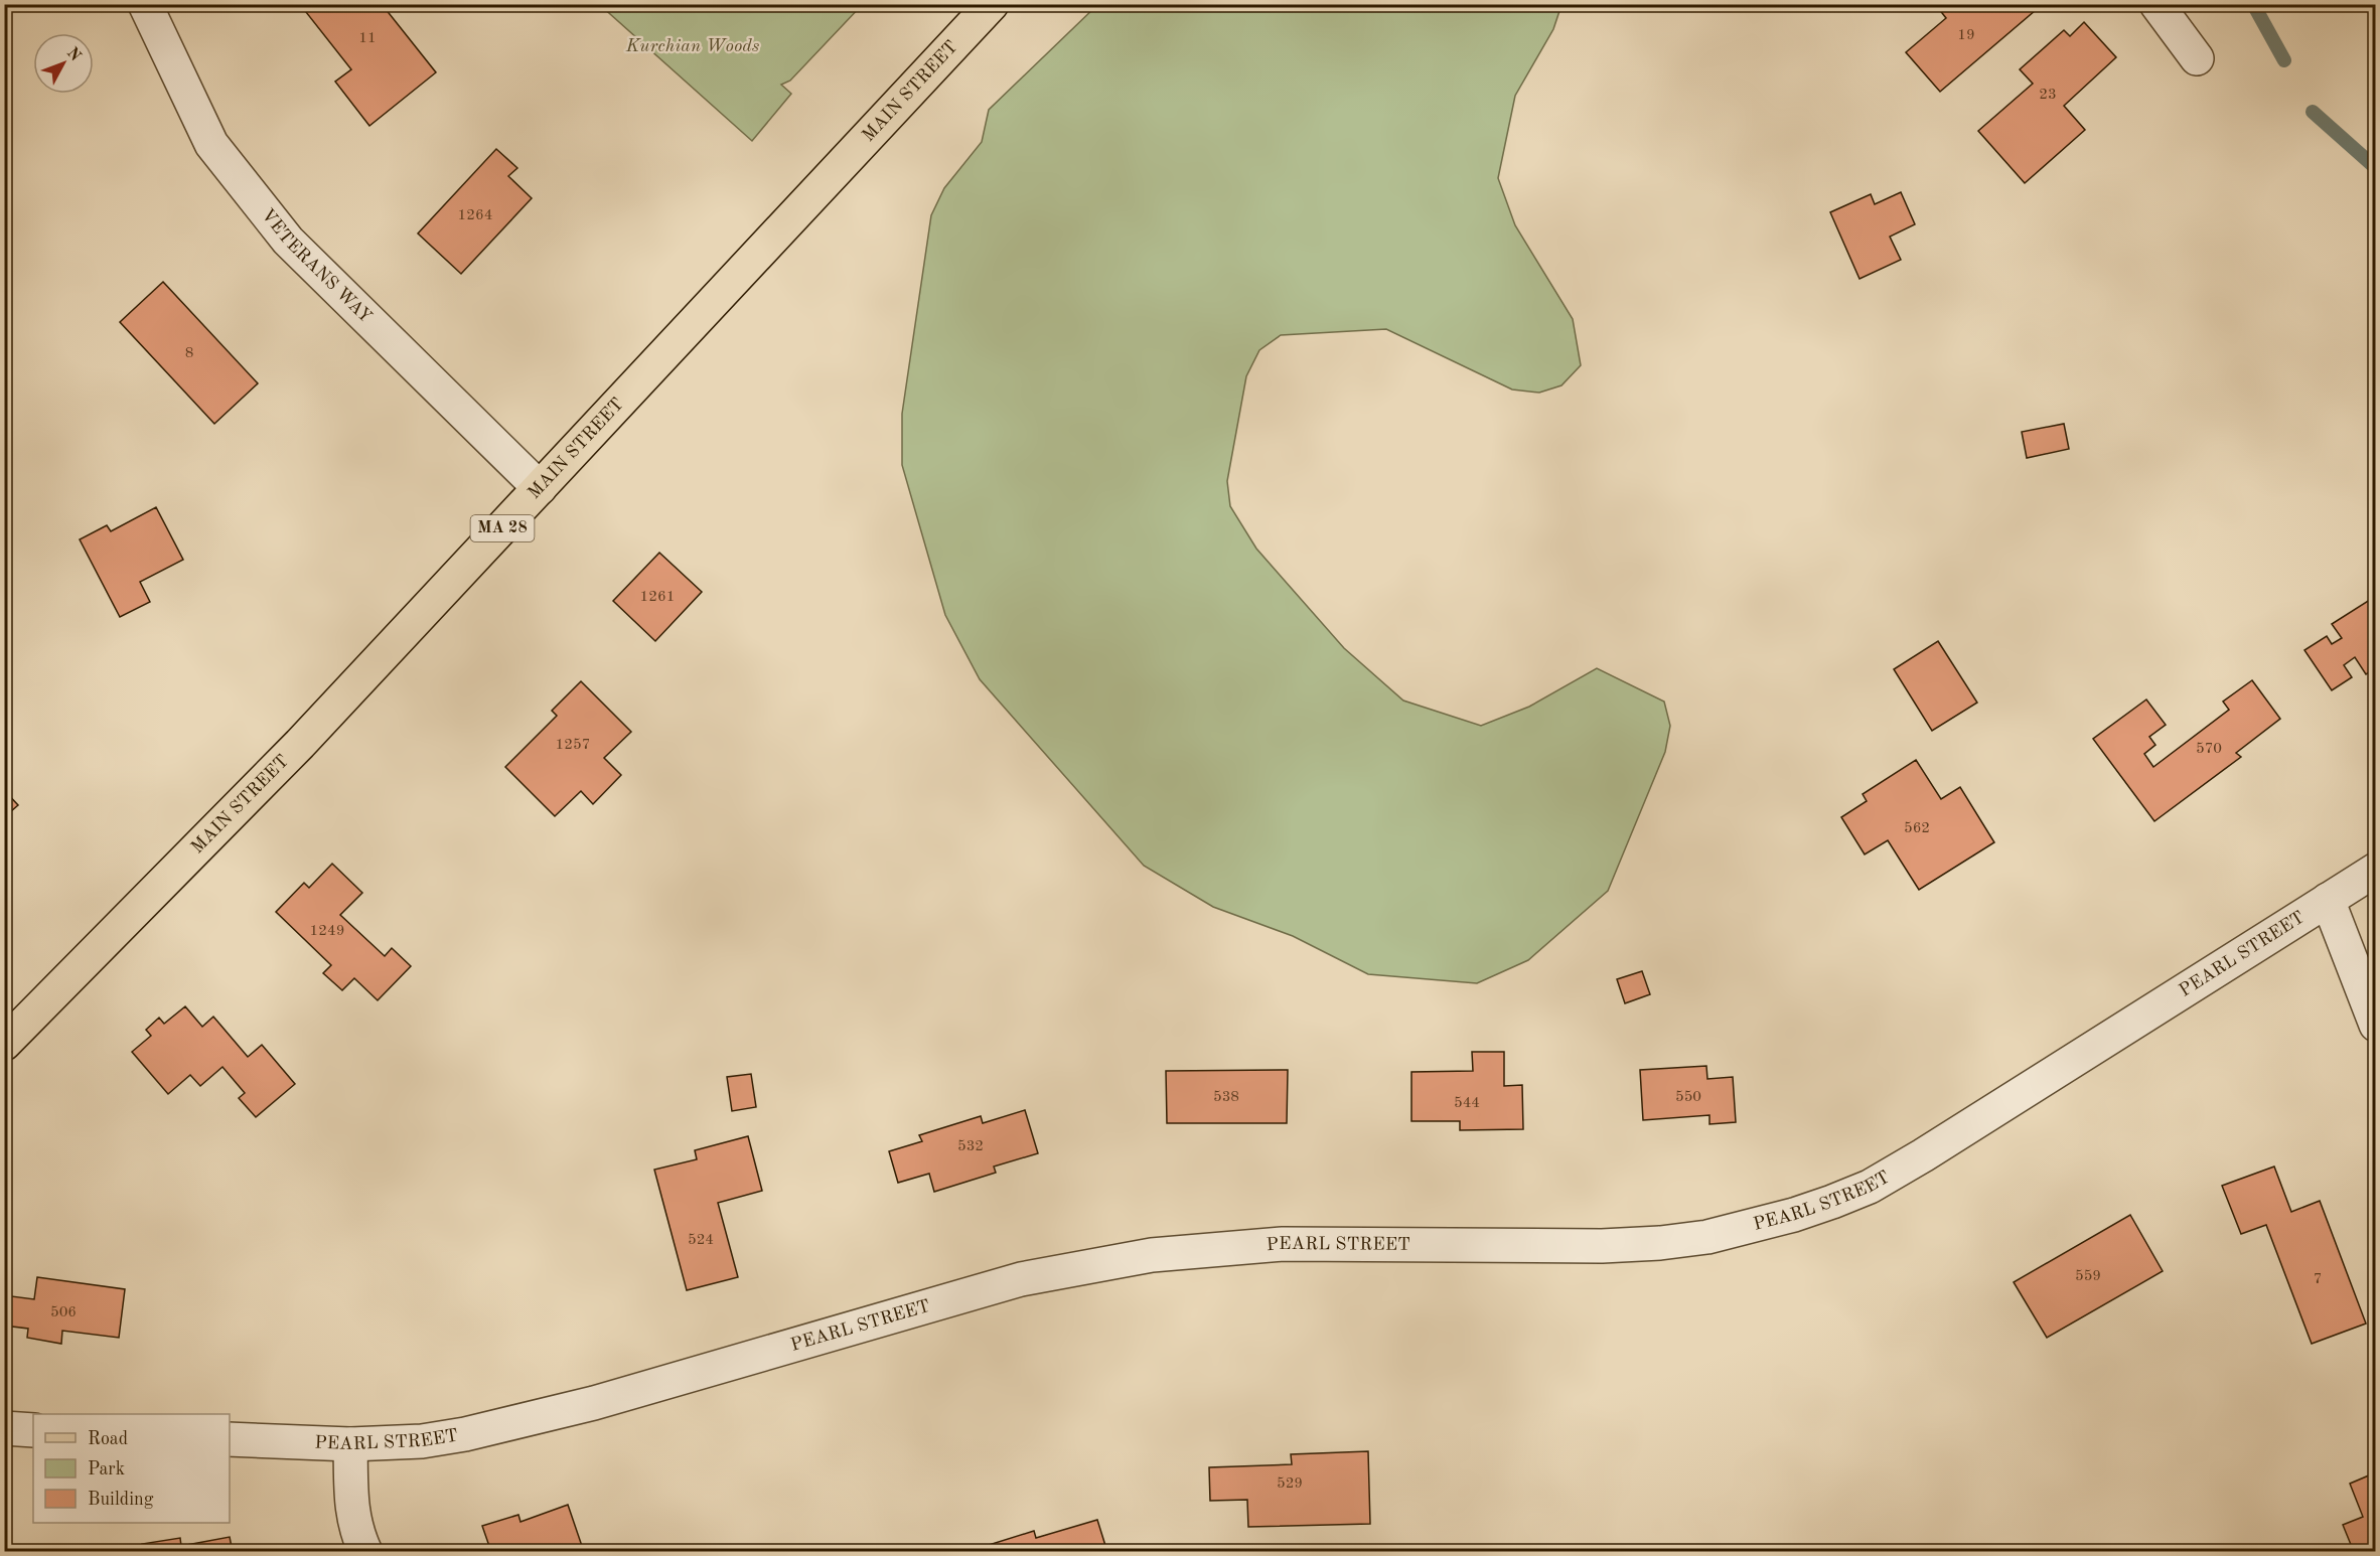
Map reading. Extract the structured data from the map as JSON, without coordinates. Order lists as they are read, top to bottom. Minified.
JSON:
{"streets":{"main road":["MAIN STREET","MA 28"],"street":["VETERANS WAY","PEARL STREET"]},"crossings":[["MAIN STREET","VETERANS WAY"]],"parks":["Kurchian Woods"],"house_numbers":["19","11","23","1264","8","1261","1257","570","562","1249","538","550","544","532","524","559","7","506","529"],"legend":["Road","Park","Building"],"north":"top right"}
